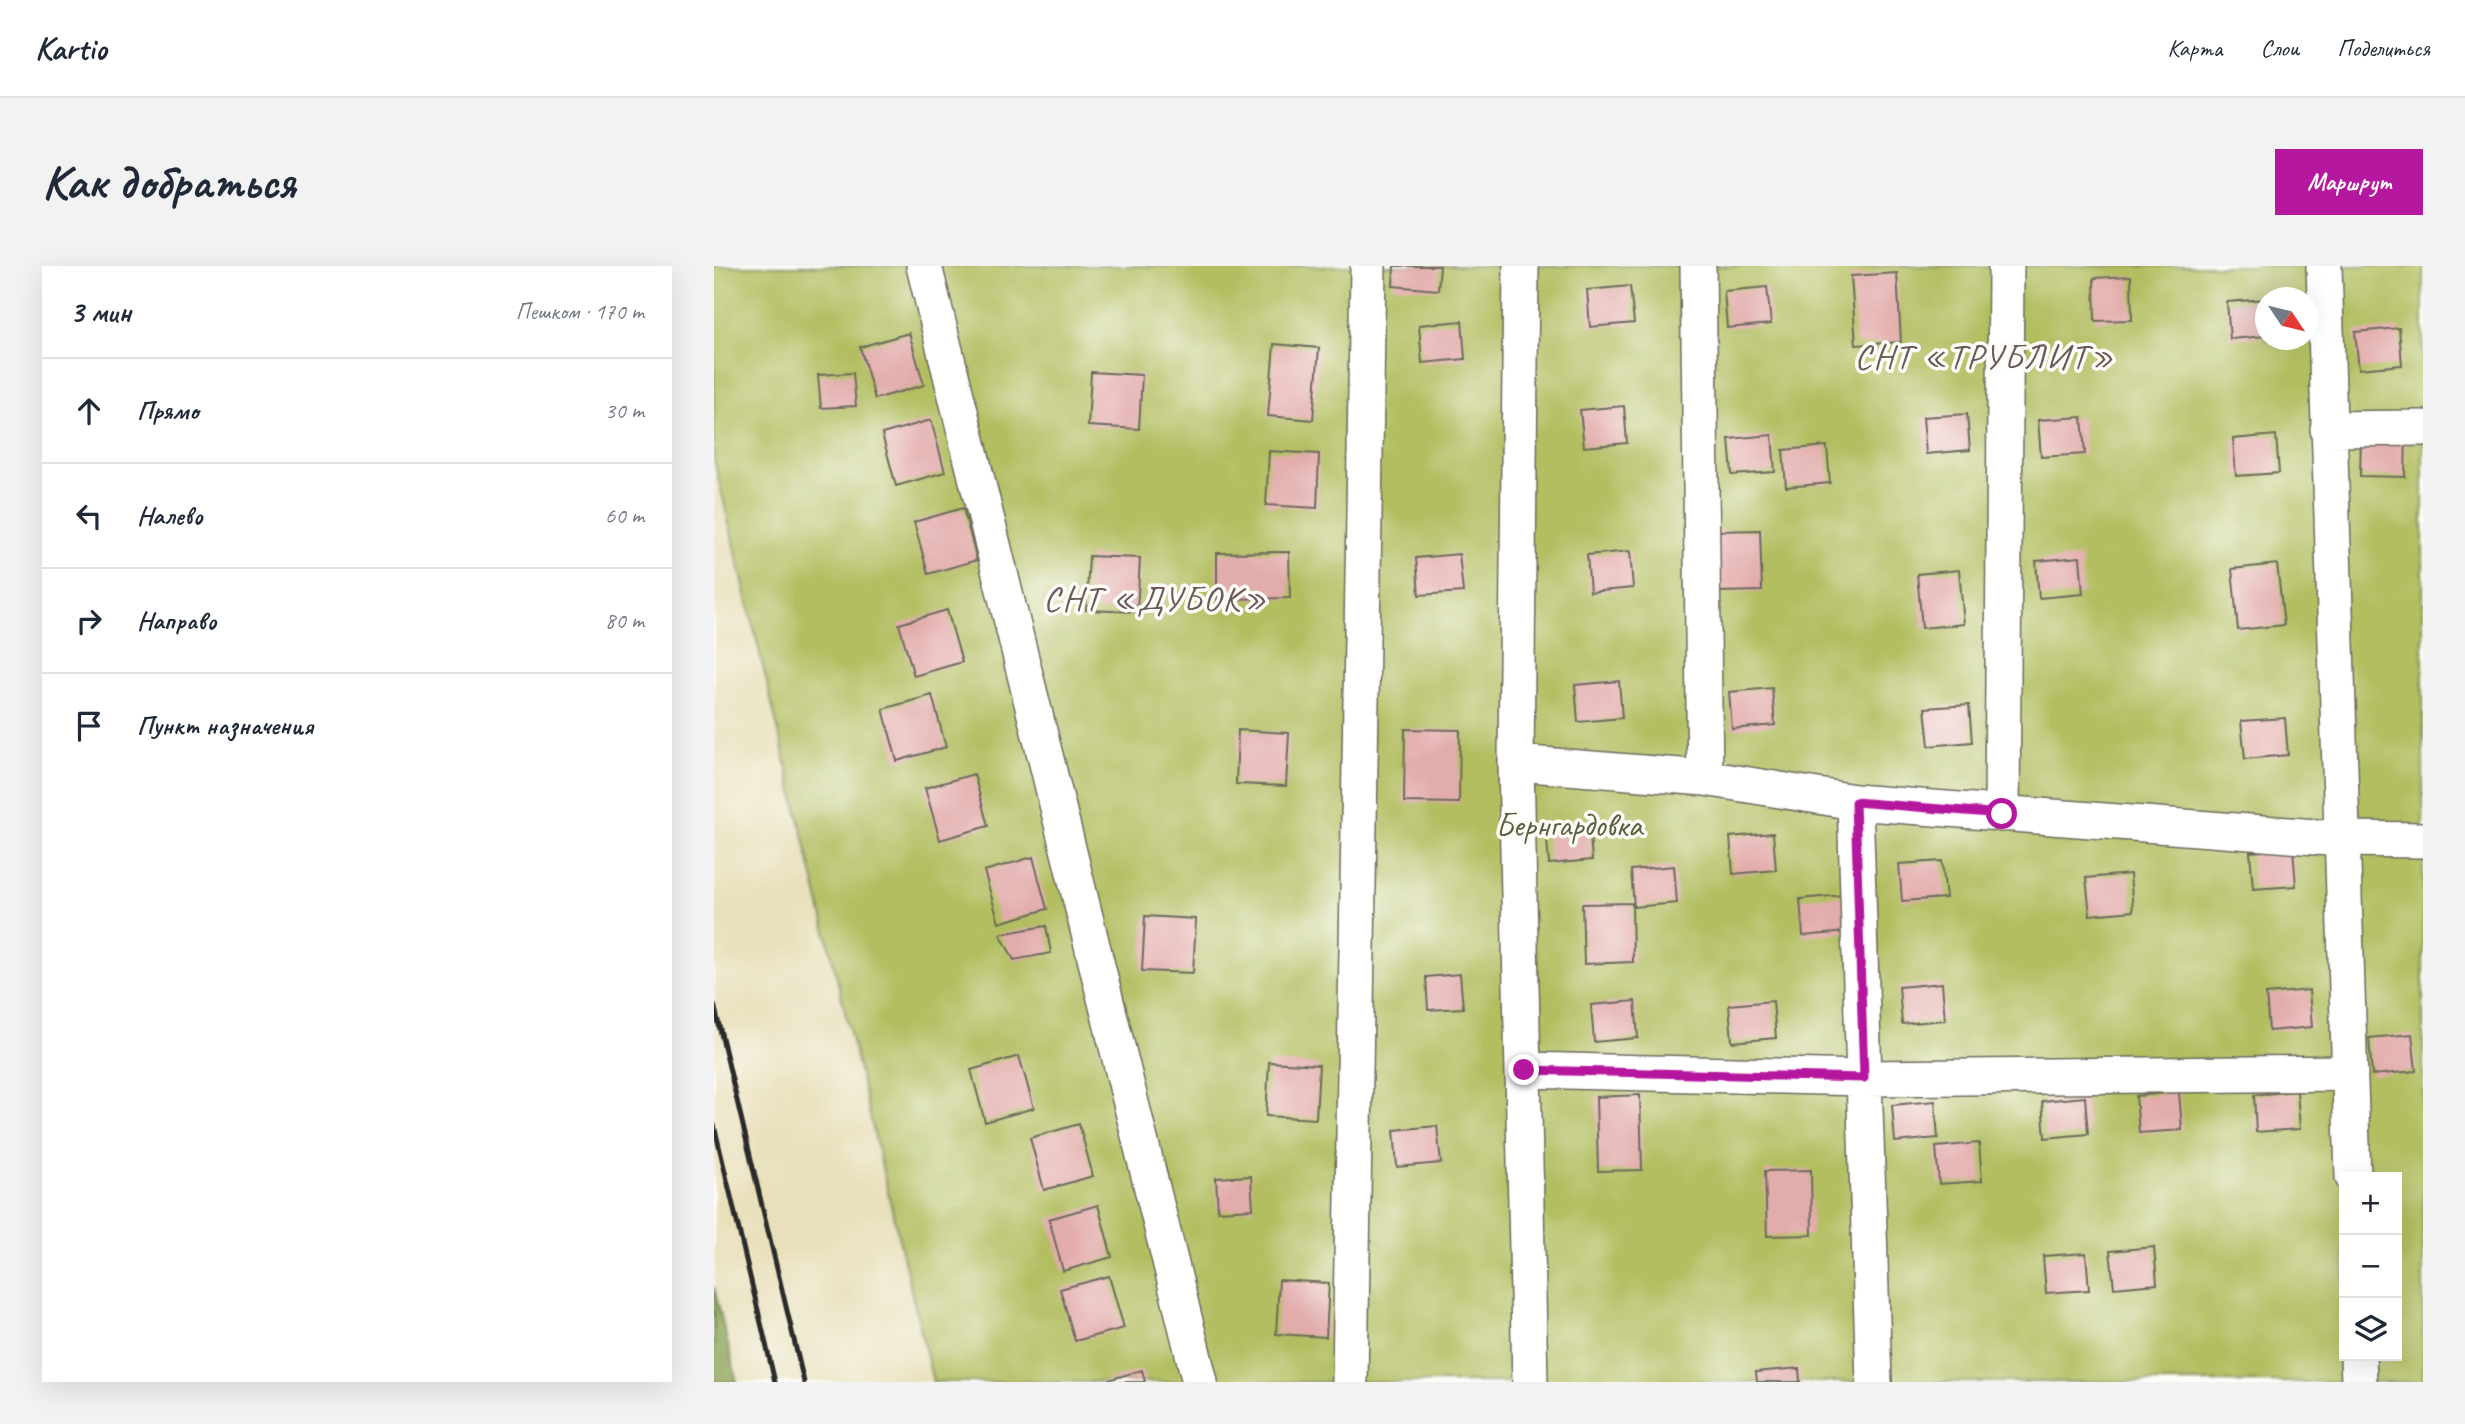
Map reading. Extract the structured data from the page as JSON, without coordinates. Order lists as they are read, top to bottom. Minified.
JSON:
{"districts":["СНТ «ТРУБЛИТ»","СНТ «ДУБОК»"],"parks":["Бернгардовка"],"north":"bottom right","page":{"header":"Kartio","nav":["Карта","Слои","Поделиться"],"buttons":"Маршрут","title":"Как добраться","heading":["3 мин","Пешком · 170 m"],"list":[["Прямо","30 m"],["Налево","60 m"],["Направо","80 m"],"Пункт назначения"],"map_buttons":["+","−"]}}
